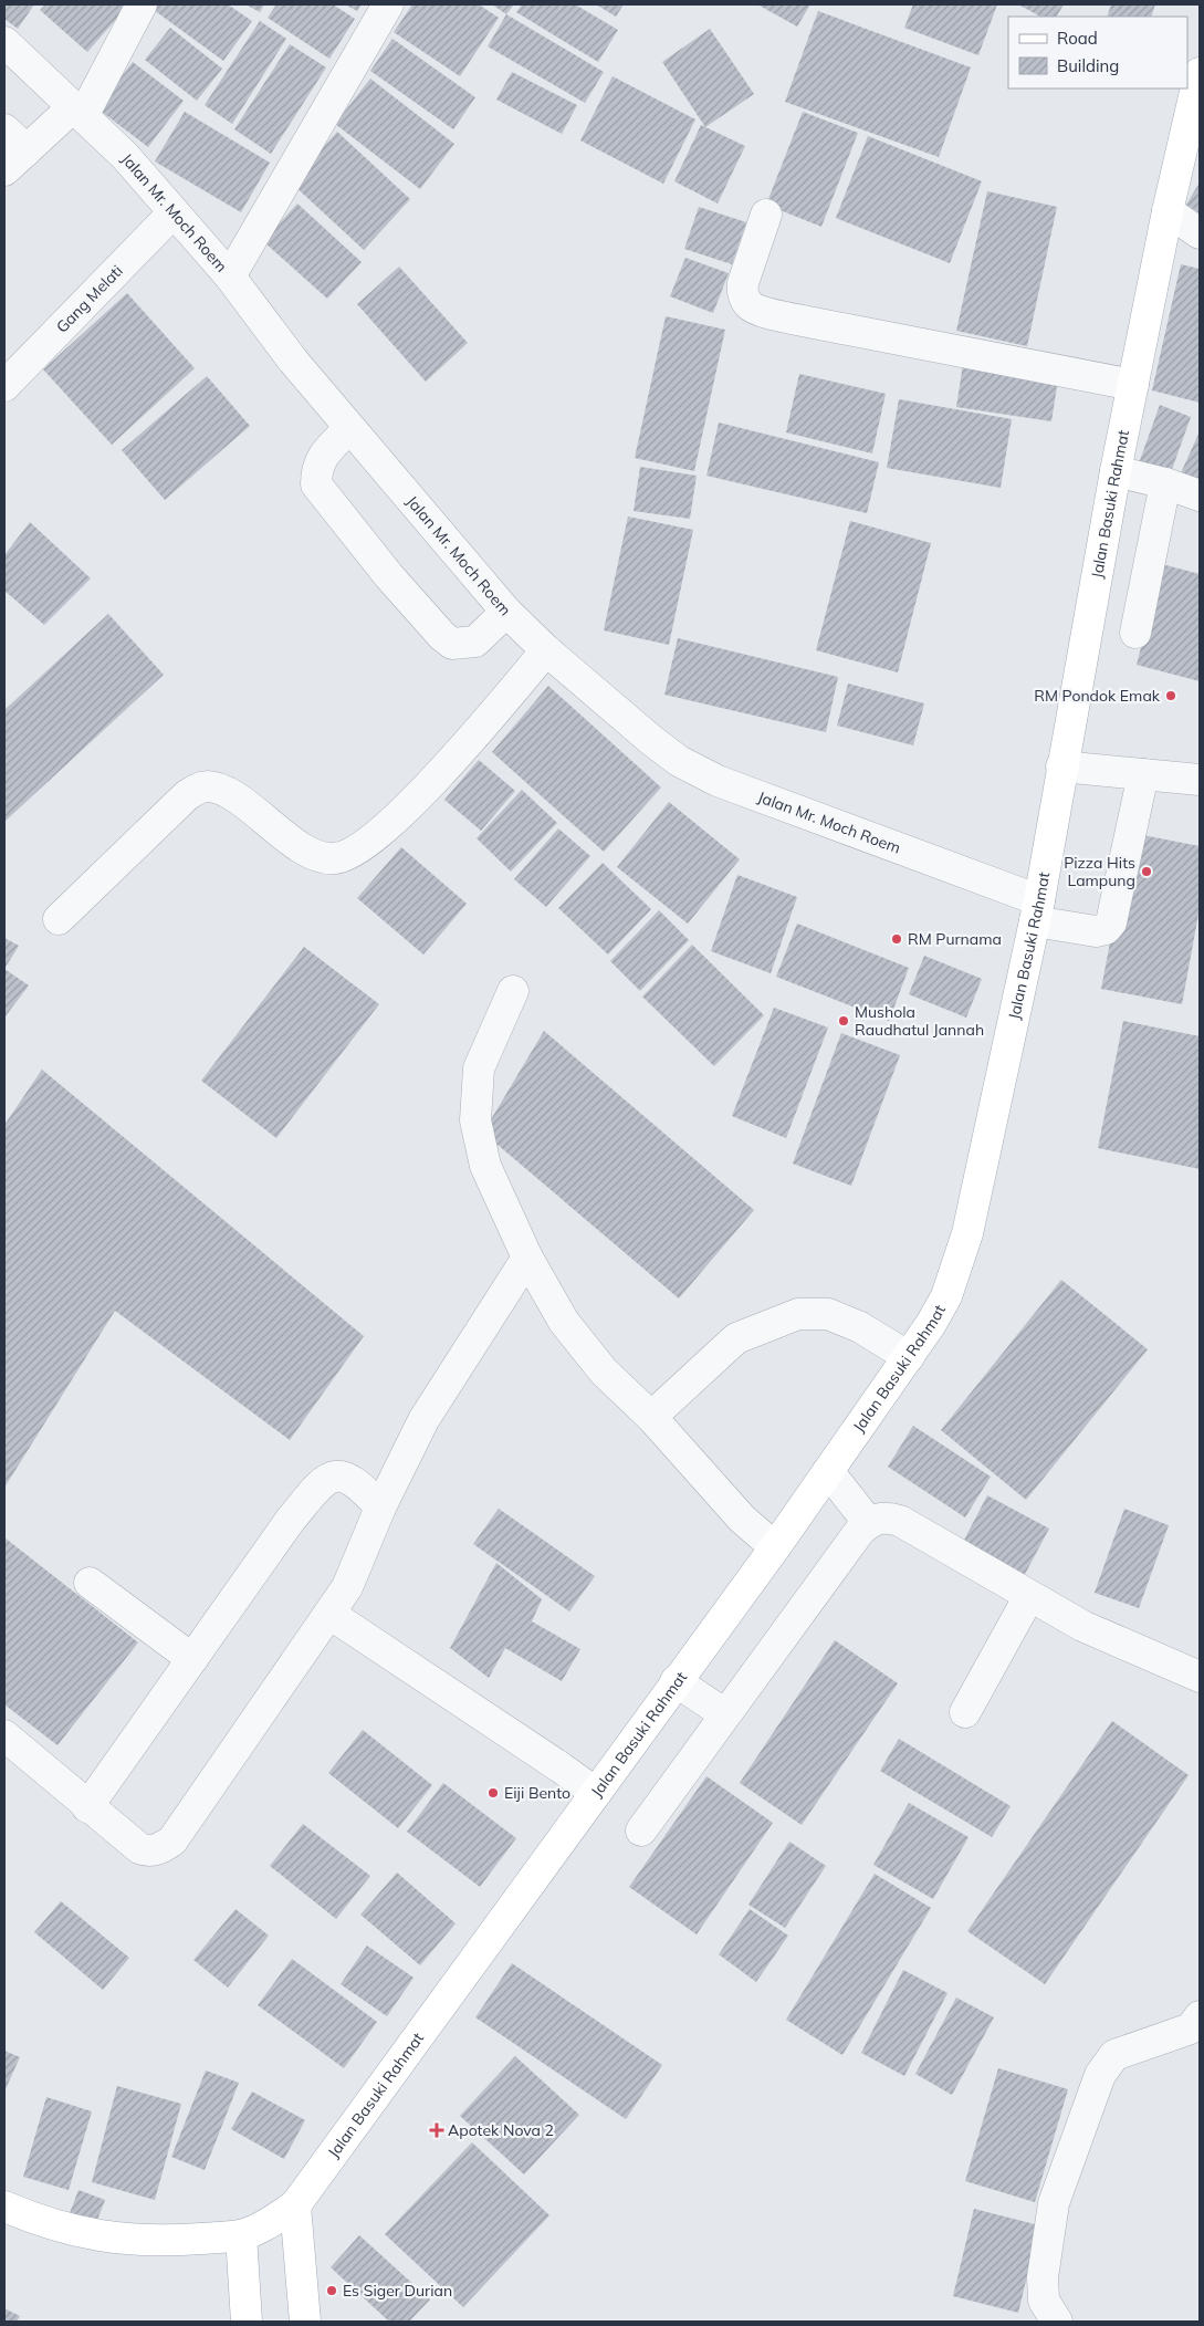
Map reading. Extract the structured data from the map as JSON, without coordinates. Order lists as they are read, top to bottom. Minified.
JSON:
{"streets":{"main road":["Jalan Basuki Rahmat"],"street":["Jalan Mr. Moch Roem","Gang Melati"]},"crossings":[["Jalan Mr. Moch Roem","Gang Melati"],["Jalan Mr. Moch Roem","Jalan Basuki Rahmat"]],"places":{"other":["RM Pondok Emak","Pizza Hits Lampung","RM Purnama","Mushola Raudhatul Jannah","Eiji Bento","Es Siger Durian"],"health":["Apotek Nova 2"]},"legend":["Road","Building"]}
